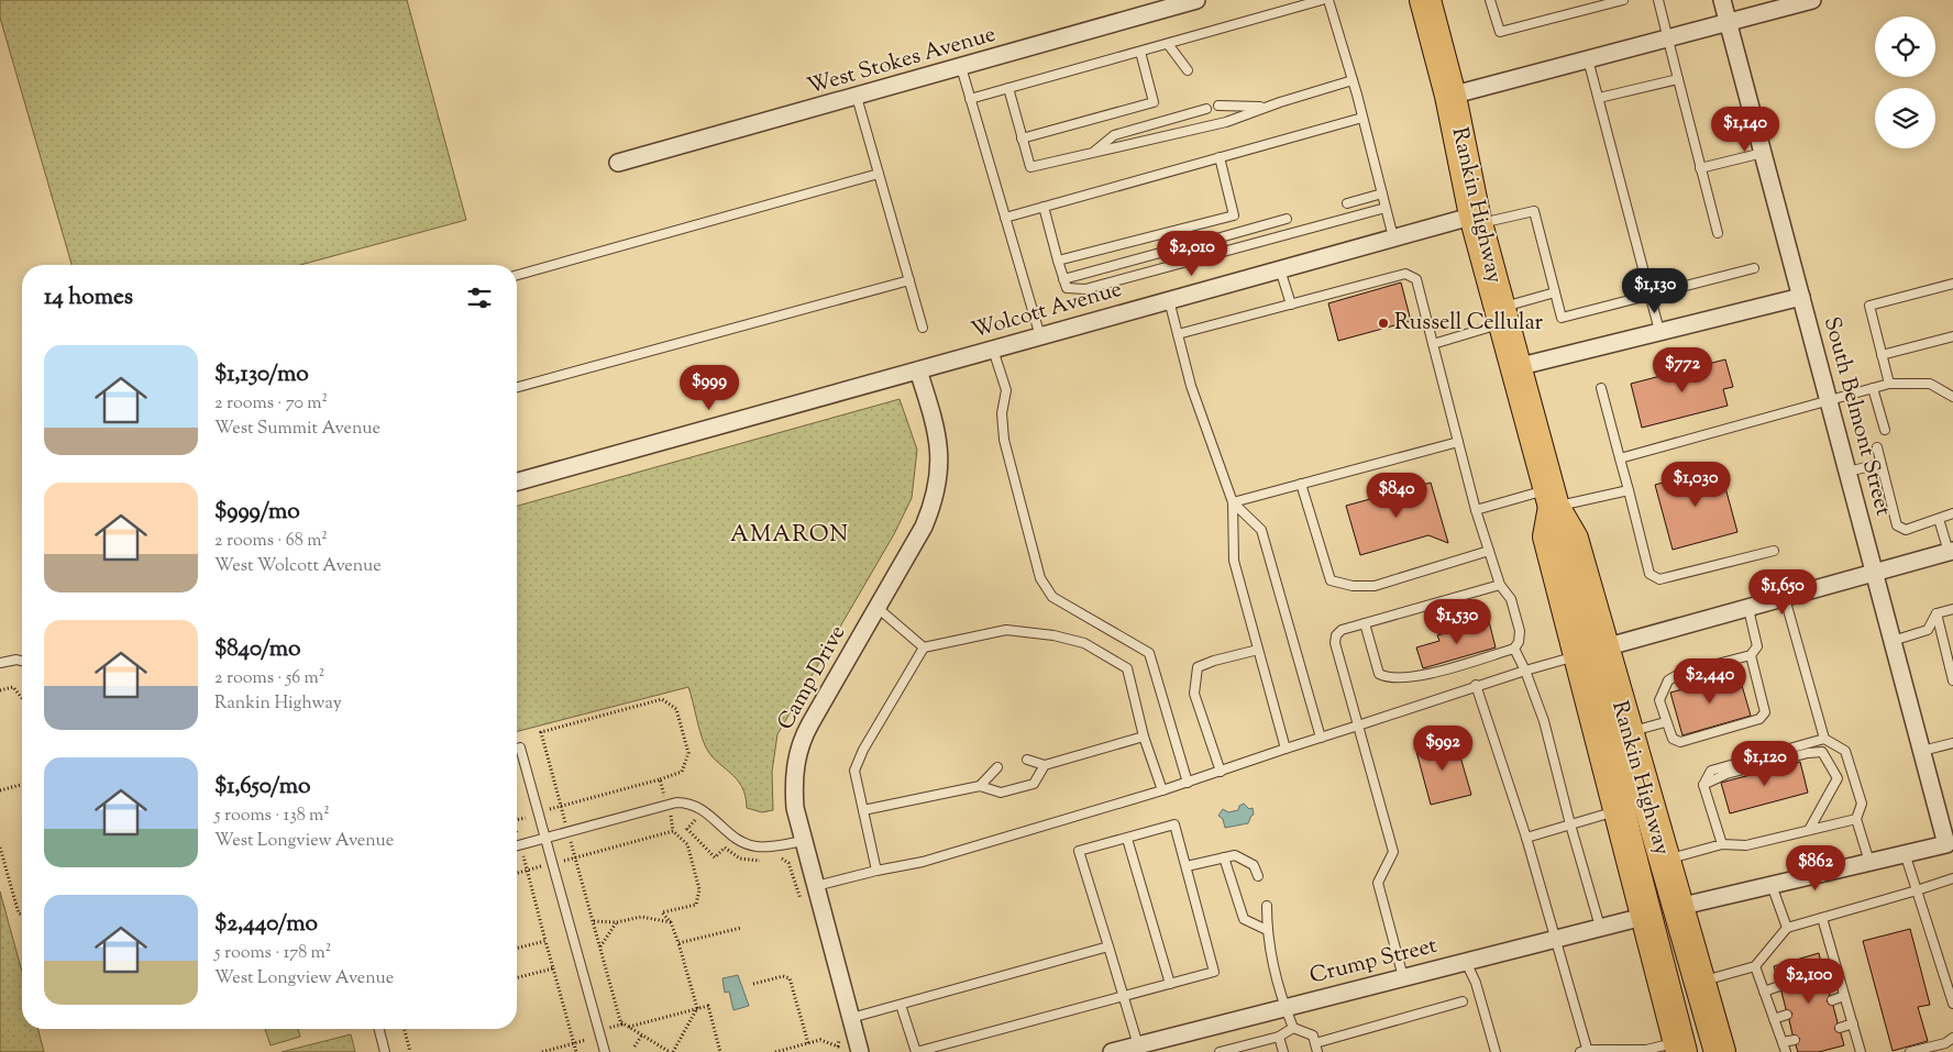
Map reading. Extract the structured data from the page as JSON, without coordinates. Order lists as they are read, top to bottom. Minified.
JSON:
{"streets":{"highway":["Rankin Highway"],"street":["West Stokes Avenue","Wolcott Avenue","South Belmont Street","Camp Drive","Crump Street"]},"crossings":[["Rankin Highway","Wolcott Avenue"],["Rankin Highway","Crump Street"],["Wolcott Avenue","Camp Drive"]],"districts":["AMARON"],"places":["Russell Cellular"],"page":{"price":["$1,140","$2,010","$1,130","$772","$999","$1,030","$840","$1,650","$1,530","$2,440","$992","$1,120","$862","$2,100"],"heading":"14 homes","list":[{"name":"$1,130/mo","note":"2 rooms · 70 m² · West Summit Avenue"},{"name":"$999/mo","note":"2 rooms · 68 m² · West Wolcott Avenue"},{"name":"$840/mo","note":"2 rooms · 56 m² · Rankin Highway"},{"name":"$1,650/mo","note":"5 rooms · 138 m² · West Longview Avenue"},{"name":"$2,440/mo","note":"5 rooms · 178 m² · West Longview Avenue"}]}}
